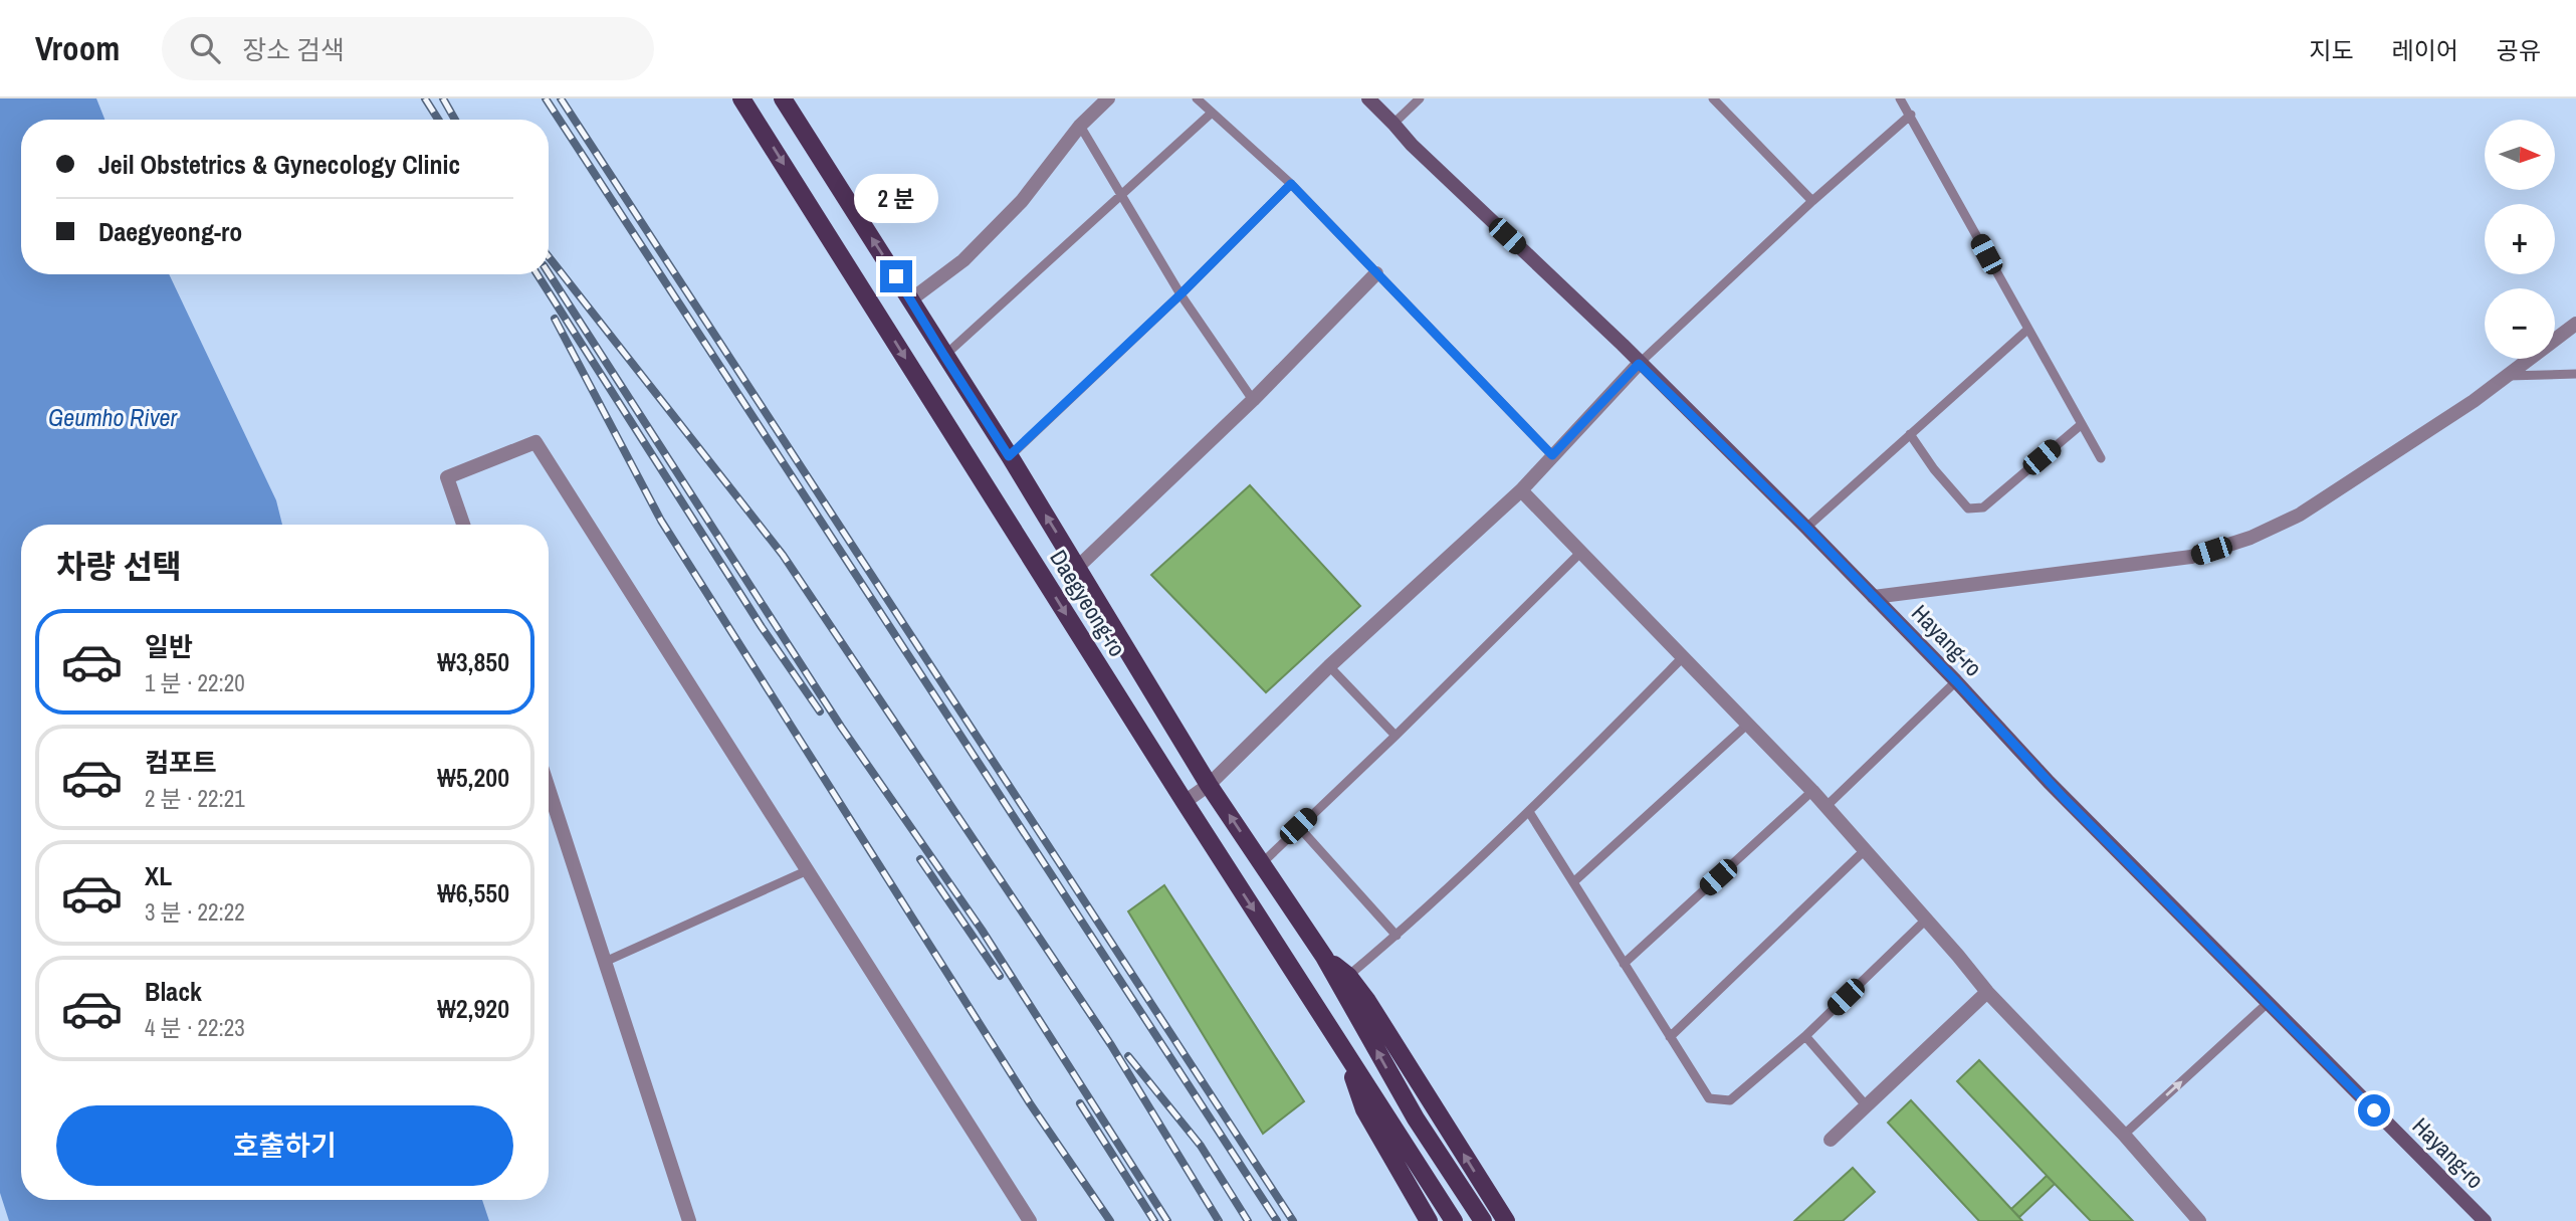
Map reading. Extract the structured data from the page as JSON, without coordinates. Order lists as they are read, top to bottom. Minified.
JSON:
{"streets":{"main road":["Daegyeong-ro"],"street":["Hayang-ro"]},"water":["Geumho River"],"north":"right","page":{"header":"Vroom","search":"장소 검색","nav":["지도","레이어","공유"],"map_buttons":["+","−"],"banner":["Jeil Obstetrics & Gynecology Clinic","Daegyeong-ro"],"bubble":"2 분","heading":"차량 선택","list":[{"name":"일반","note":"1 분 · 22:20","value":"₩3,850"},{"name":"컴포트","note":"2 분 · 22:21","value":"₩5,200"},{"name":"XL","note":"3 분 · 22:22","value":"₩6,550"},{"name":"Black","note":"4 분 · 22:23","value":"₩2,920"}],"buttons":"호출하기"}}
